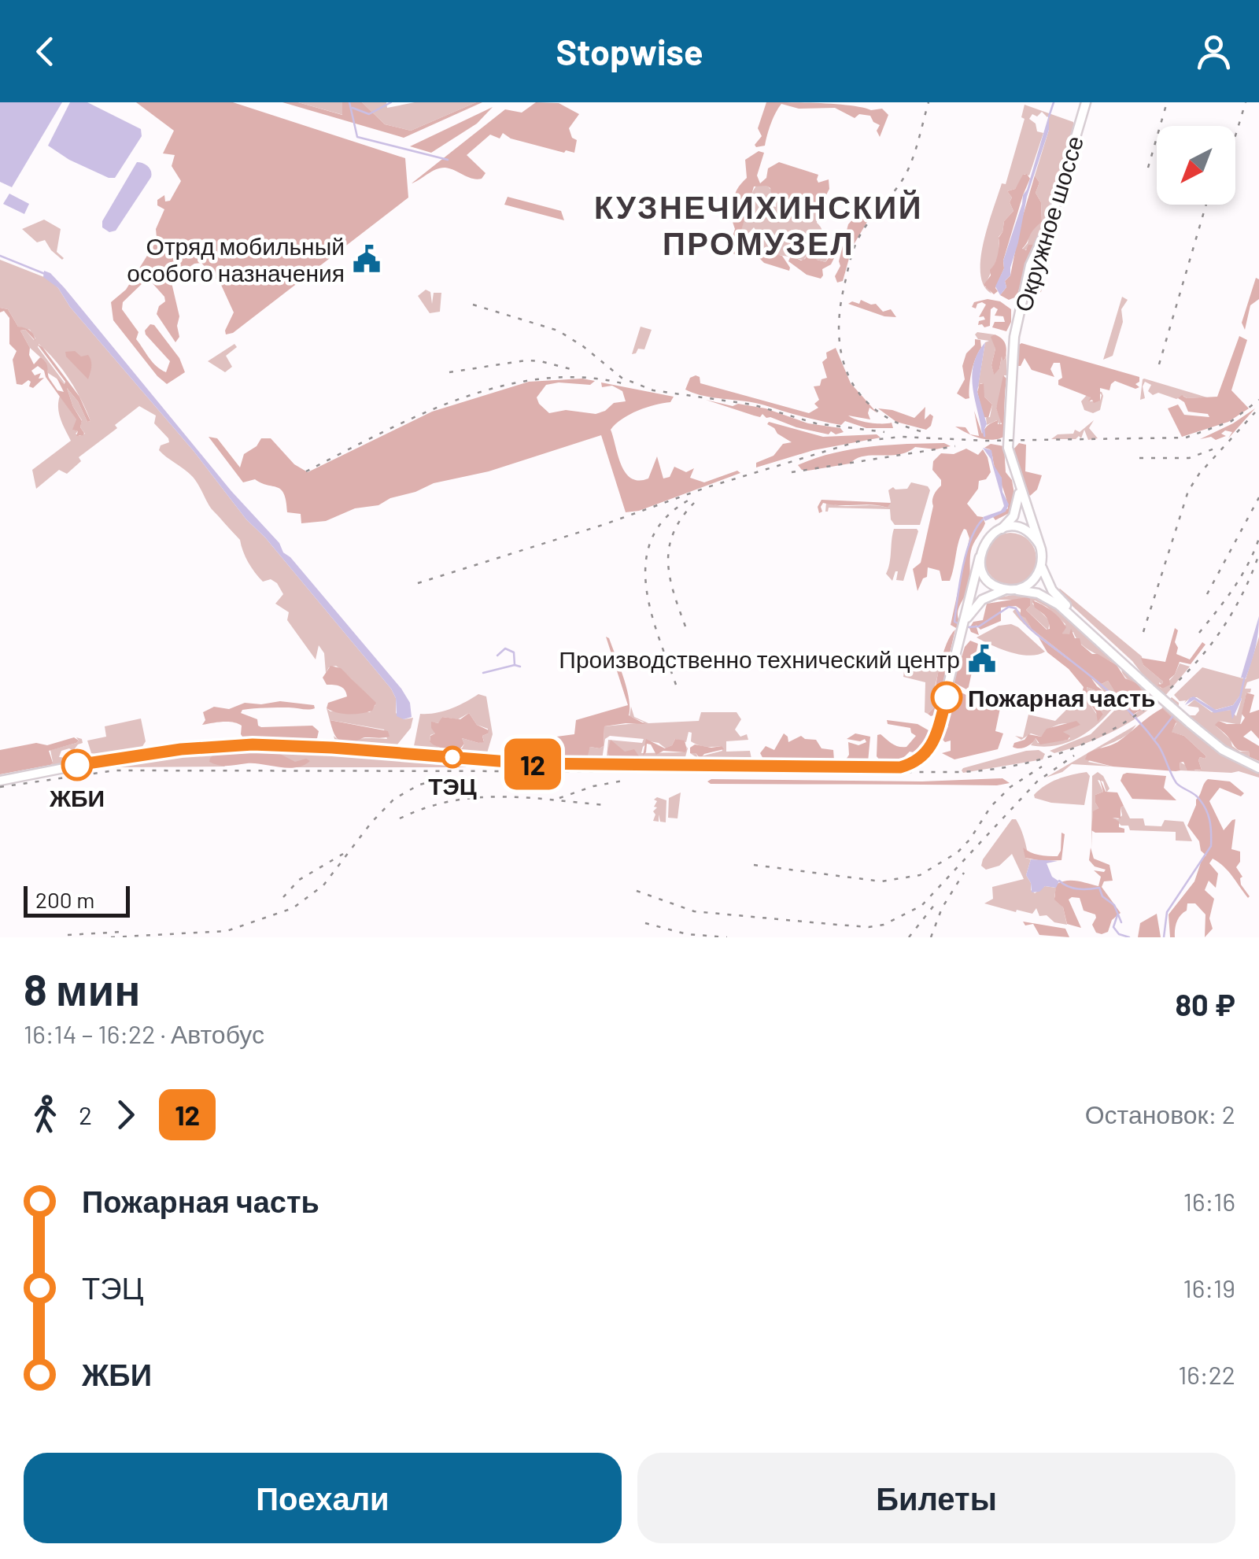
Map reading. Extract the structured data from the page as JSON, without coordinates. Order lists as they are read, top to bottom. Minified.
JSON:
{"streets":{"main road":["Окружное шоссе"]},"districts":["КУЗНЕЧИХИНСКИЙ ПРОМУЗЕЛ"],"places":{"public building":["Отряд мобильный особого назначения","Производственно технический центр"],"other":["Пожарная часть","ТЭЦ","ЖБИ"]},"lines":["bus line 12"],"scale_bar":"200 m","north":"bottom left","page":{"header":"Stopwise","on_map":"12","scale":"200 m","heading":["8 мин","16:14 – 16:22 · Автобус","80 ₽"],"legs":["2","12","Остановок: 2"],"list":[{"name":"Пожарная часть","value":"16:16"},{"name":"ТЭЦ","value":"16:19"},{"name":"ЖБИ","value":"16:22"}],"buttons":["Поехали","Билеты"]}}
